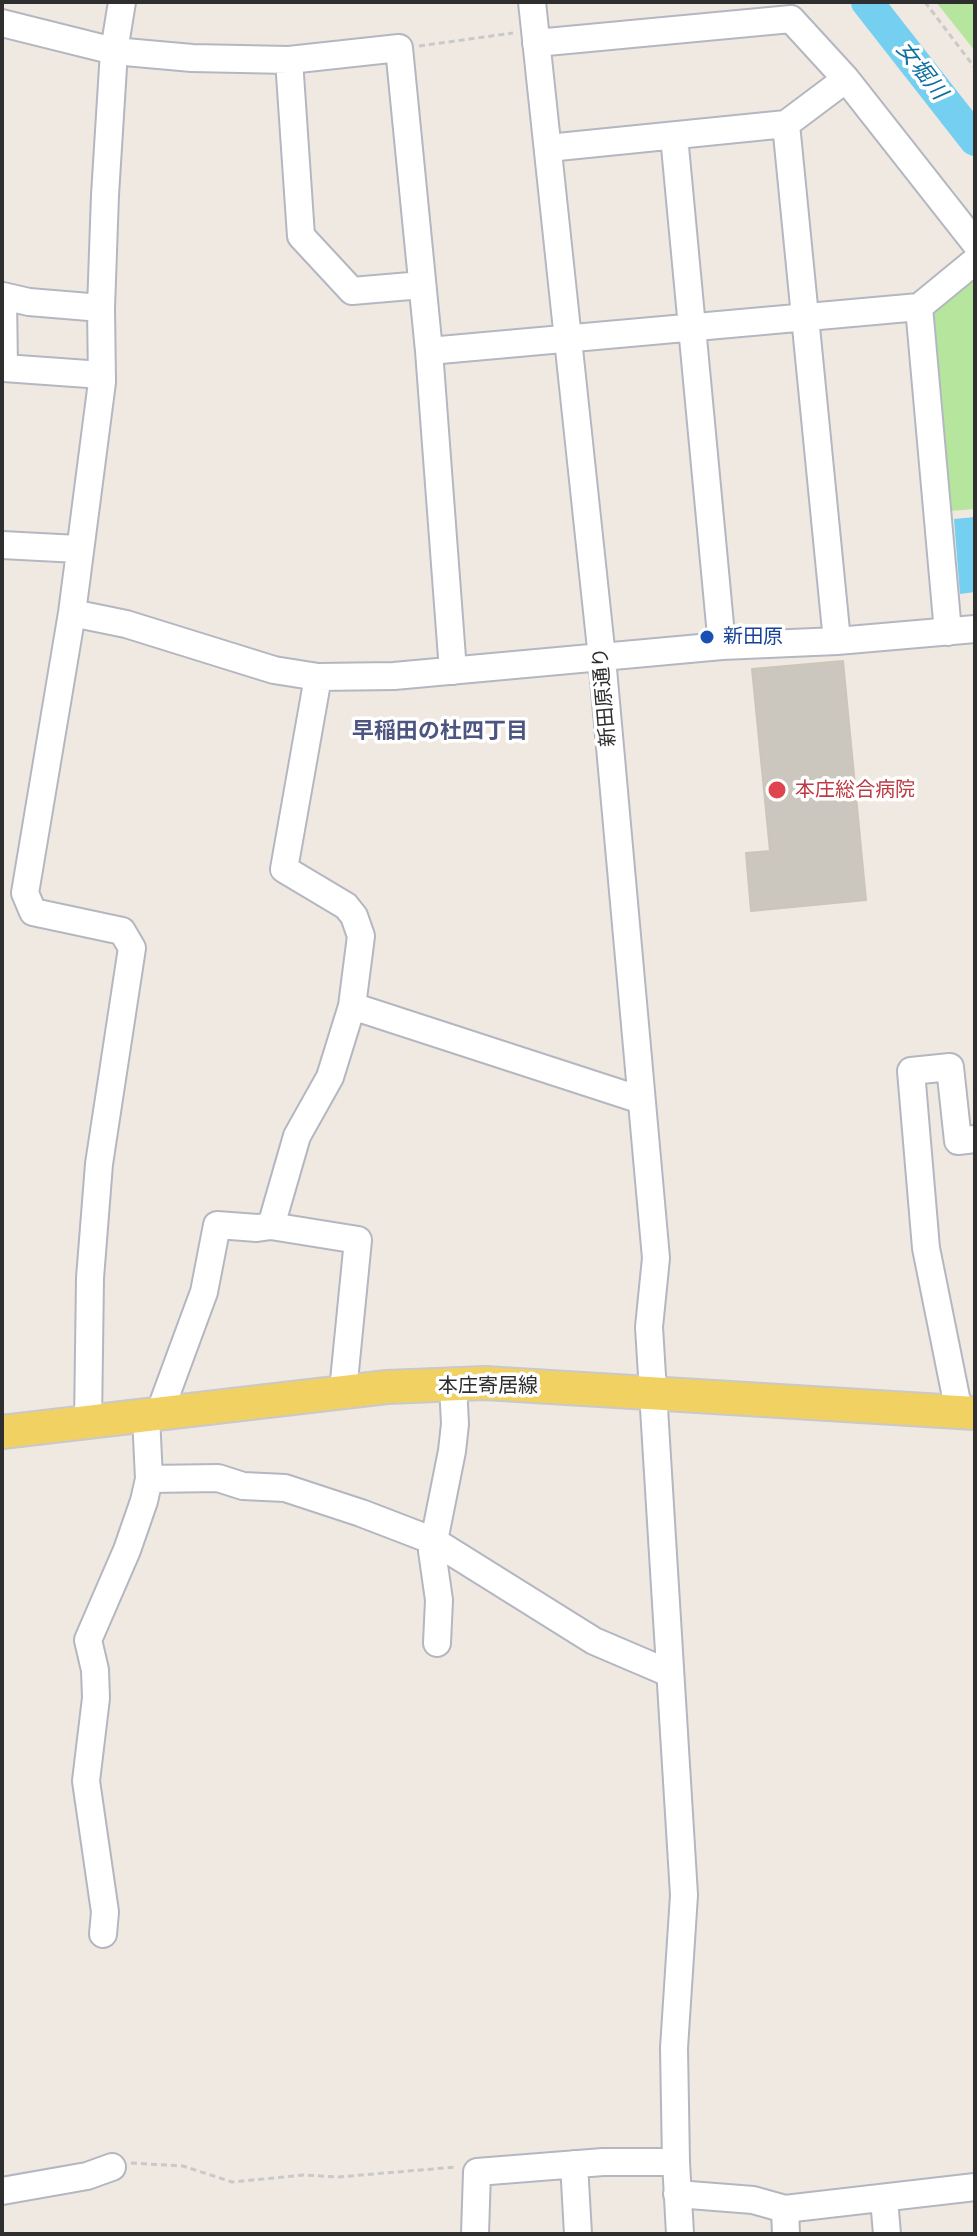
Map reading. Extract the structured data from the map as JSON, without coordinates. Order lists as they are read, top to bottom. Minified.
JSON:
{"streets":{"main road":["本庄寄居線"],"street":["新田原通り"]},"crossings":[["新田原通り","本庄寄居線"]],"districts":["早稲田の杜四丁目"],"water":["女堀川"],"places":["新田原","本庄総合病院"]}
